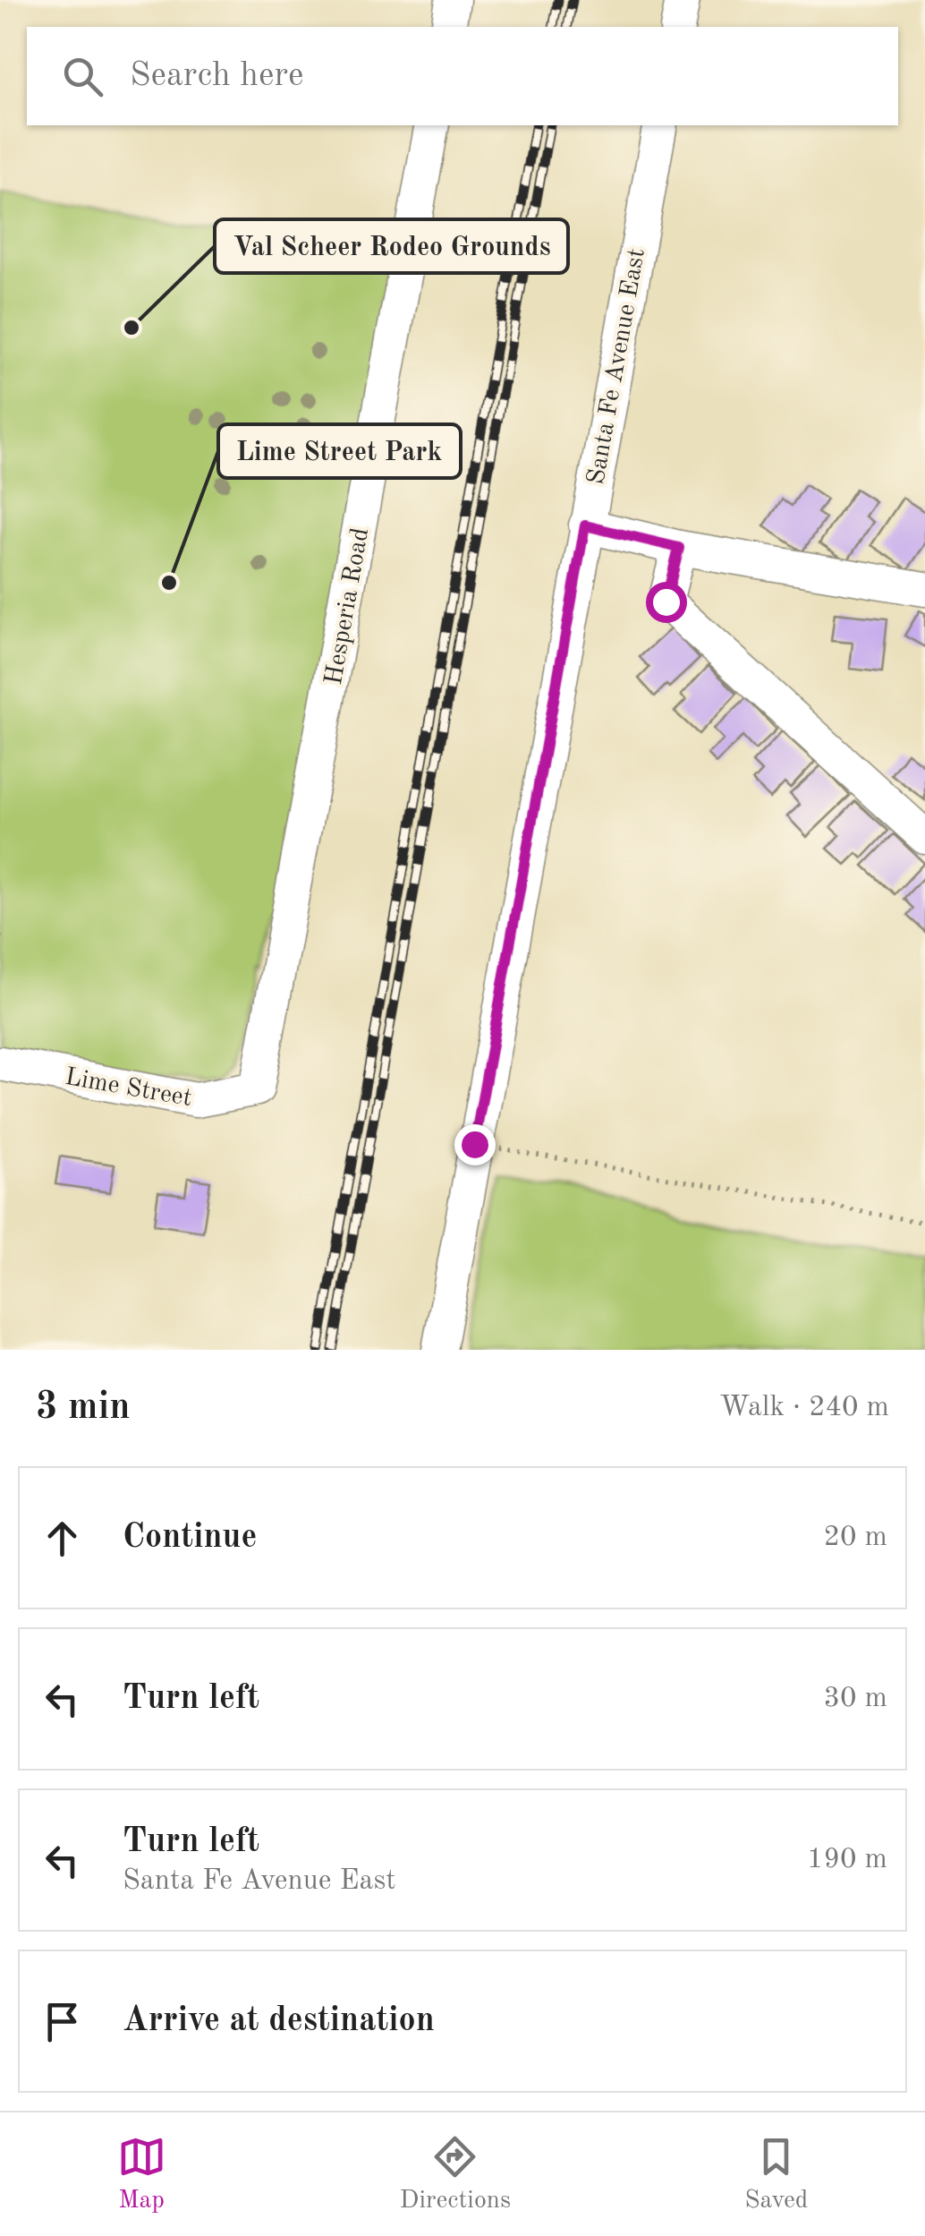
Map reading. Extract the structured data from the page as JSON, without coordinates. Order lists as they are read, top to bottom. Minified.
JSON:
{"streets":{"street":["Santa Fe Avenue East","Hesperia Road","Lime Street"]},"crossings":[["Hesperia Road","Lime Street"]],"places":["Val Scheer Rodeo Grounds","Lime Street Park"],"page":{"search":"Search here","heading":["3 min","Walk · 240 m"],"list":[["Continue","20 m"],["Turn left","30 m"],["Turn left","Santa Fe Avenue East","190 m"],"Arrive at destination"],"nav":["Map","Directions","Saved"]}}
